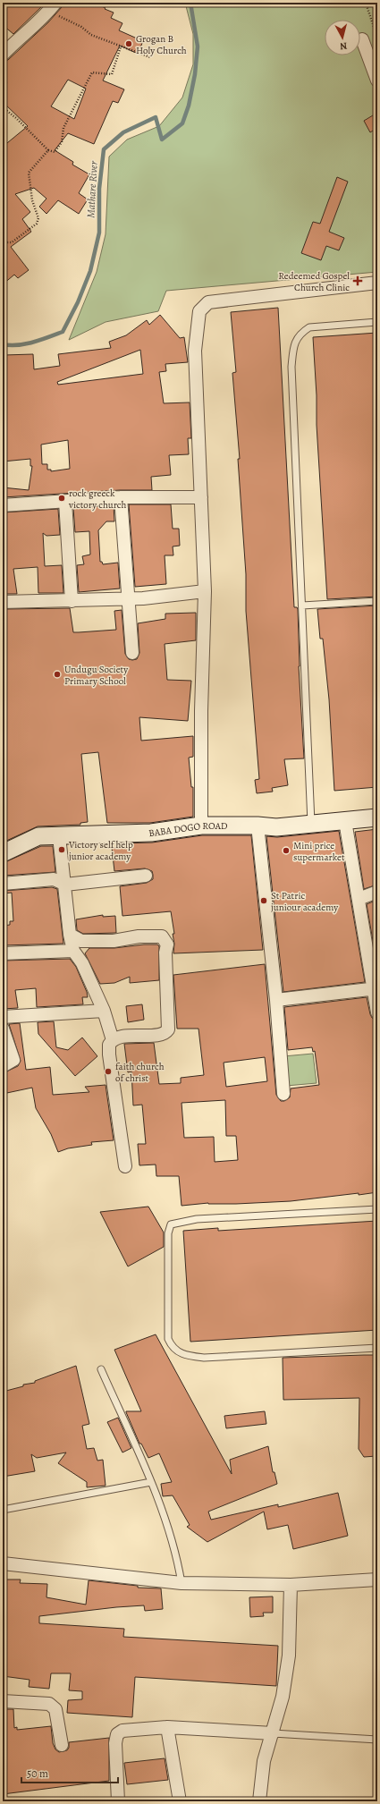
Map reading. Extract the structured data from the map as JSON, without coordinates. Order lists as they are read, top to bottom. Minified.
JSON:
{"streets":{"street":["BABA DOGO ROAD"]},"water":["Mathare River"],"places":{"other":["Grogan B Holy Church","rock greeck victory church","Undugu Society Primary School","Victory self help junior academy","Mini price supermarket","St Patric juniour academy","faith church of christ"],"health":["Redeemed Gospel Church Clinic"]},"scale_bar":"50 m","north":"bottom"}
